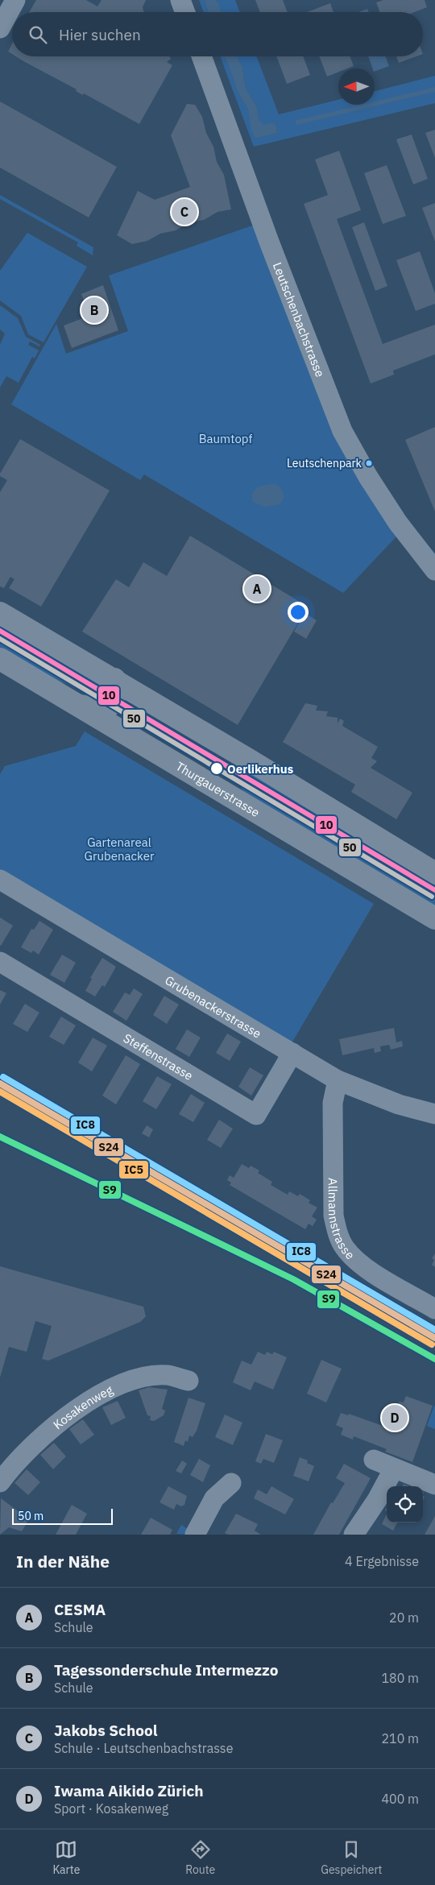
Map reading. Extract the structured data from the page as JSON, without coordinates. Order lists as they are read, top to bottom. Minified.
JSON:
{"streets":{"main road":["Thurgauerstrasse"],"street":["Leutschenbachstrasse","Grubenackerstrasse","Steffenstrasse","Allmannstrasse","Kosakenweg"]},"crossings":[["Grubenackerstrasse","Steffenstrasse"],["Grubenackerstrasse","Allmannstrasse"]],"parks":["Baumtopf","Gartenareal Grubenacker"],"places":["Leutschenpark","Oerlikerhus"],"lines":["transit line 10","tram line 50","transit line IC8","transit line S24","transit line IC5","transit line S9"],"scale_bar":"50 m","north":"left","page":{"search":"Hier suchen","pins":["C","B","A","D"],"scale":"50 m","heading":["In der Nähe","4 Ergebnisse"],"list":[{"mark":"A","name":"CESMA","note":"Schule","value":"20 m"},{"mark":"B","name":"Tagessonderschule Intermezzo","note":"Schule","value":"180 m"},{"mark":"C","name":"Jakobs School","note":"Schule · Leutschenbachstrasse","value":"210 m"},{"mark":"D","name":"Iwama Aikido Zürich","note":"Sport · Kosakenweg","value":"400 m"}],"nav":["Karte","Route","Gespeichert"]}}
